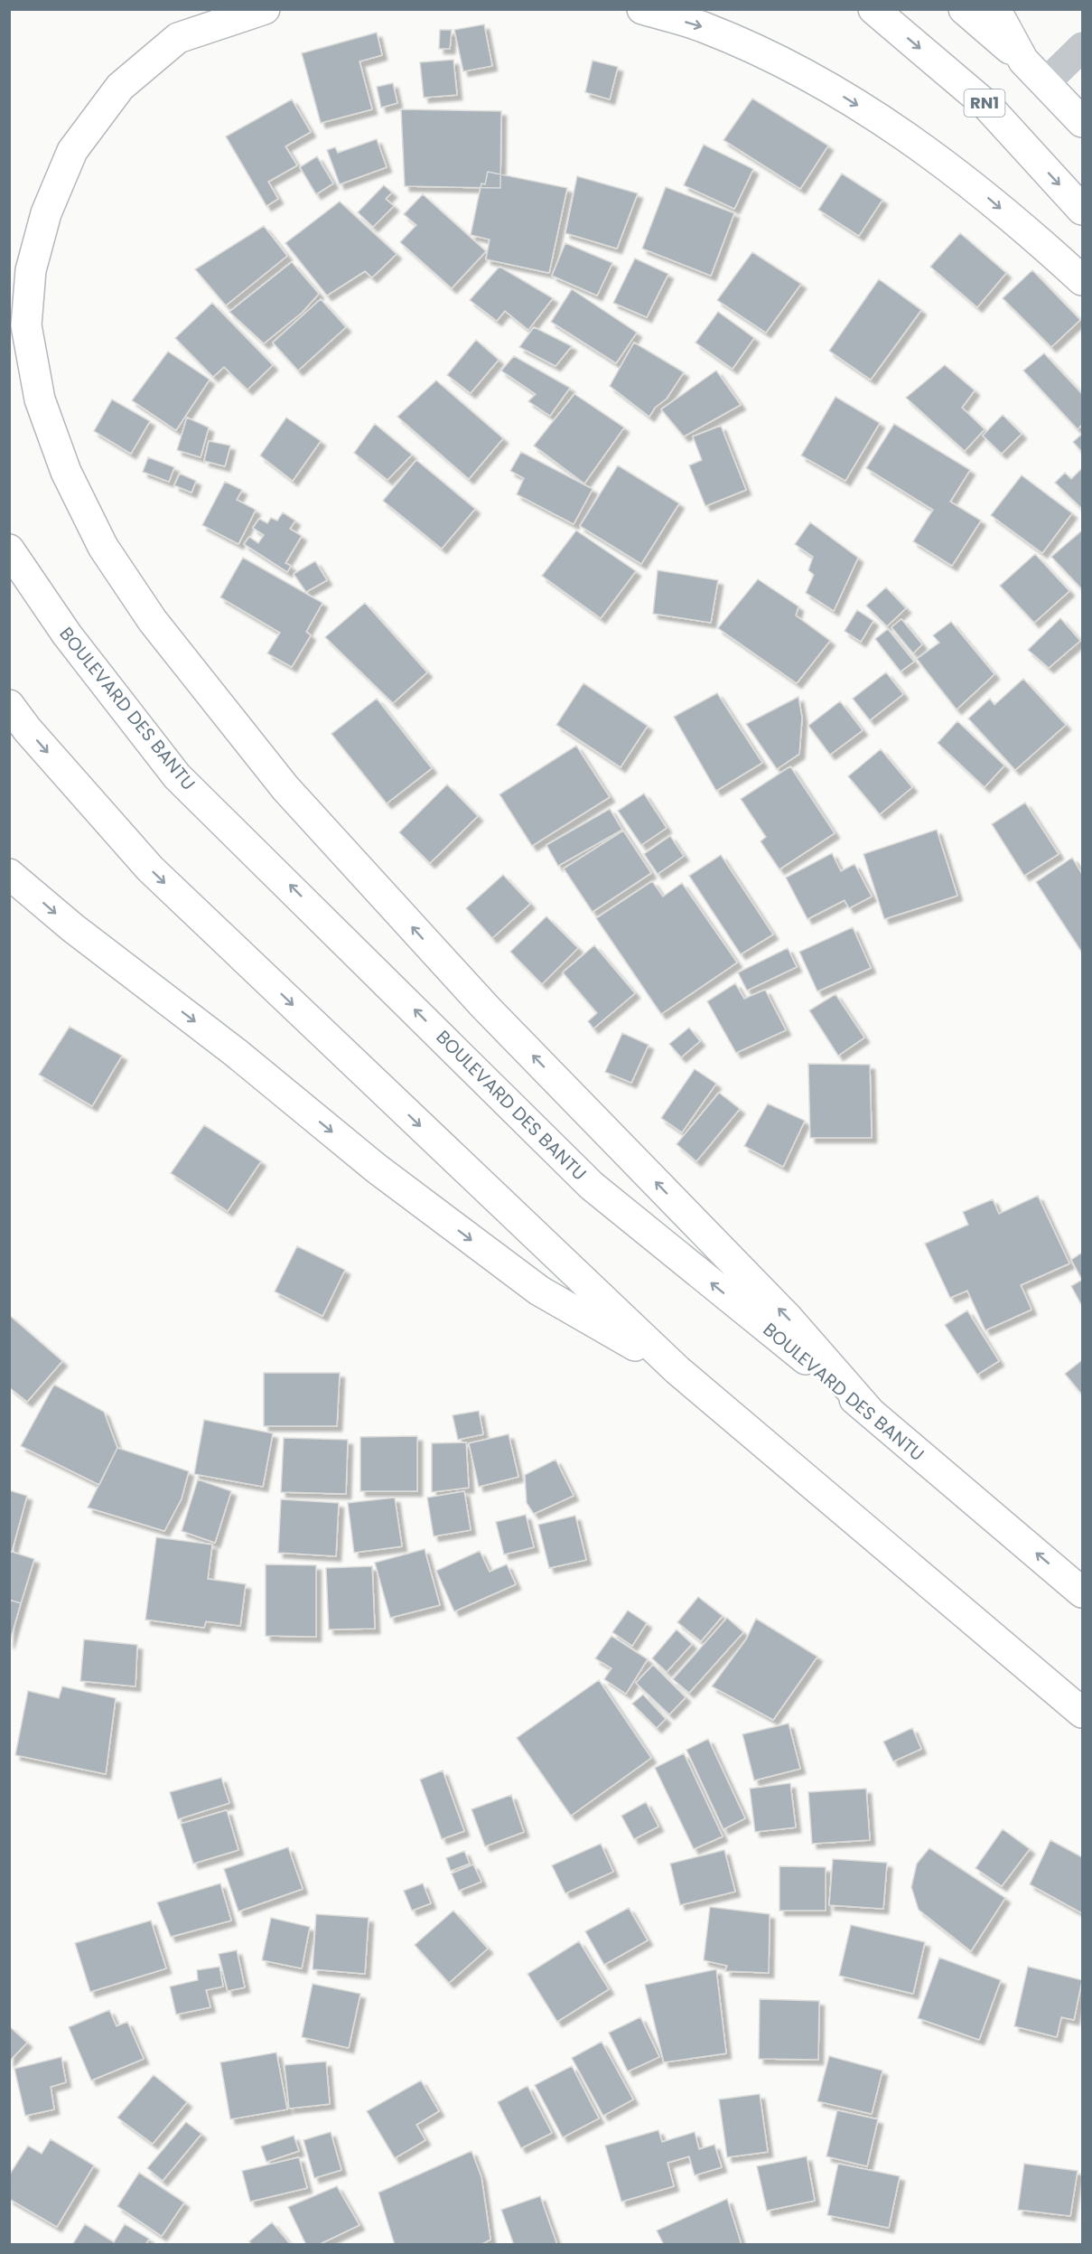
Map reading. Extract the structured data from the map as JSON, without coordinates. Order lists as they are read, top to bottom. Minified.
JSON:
{"streets":{"highway":["RN1","BOULEVARD DES BANTU"]}}
